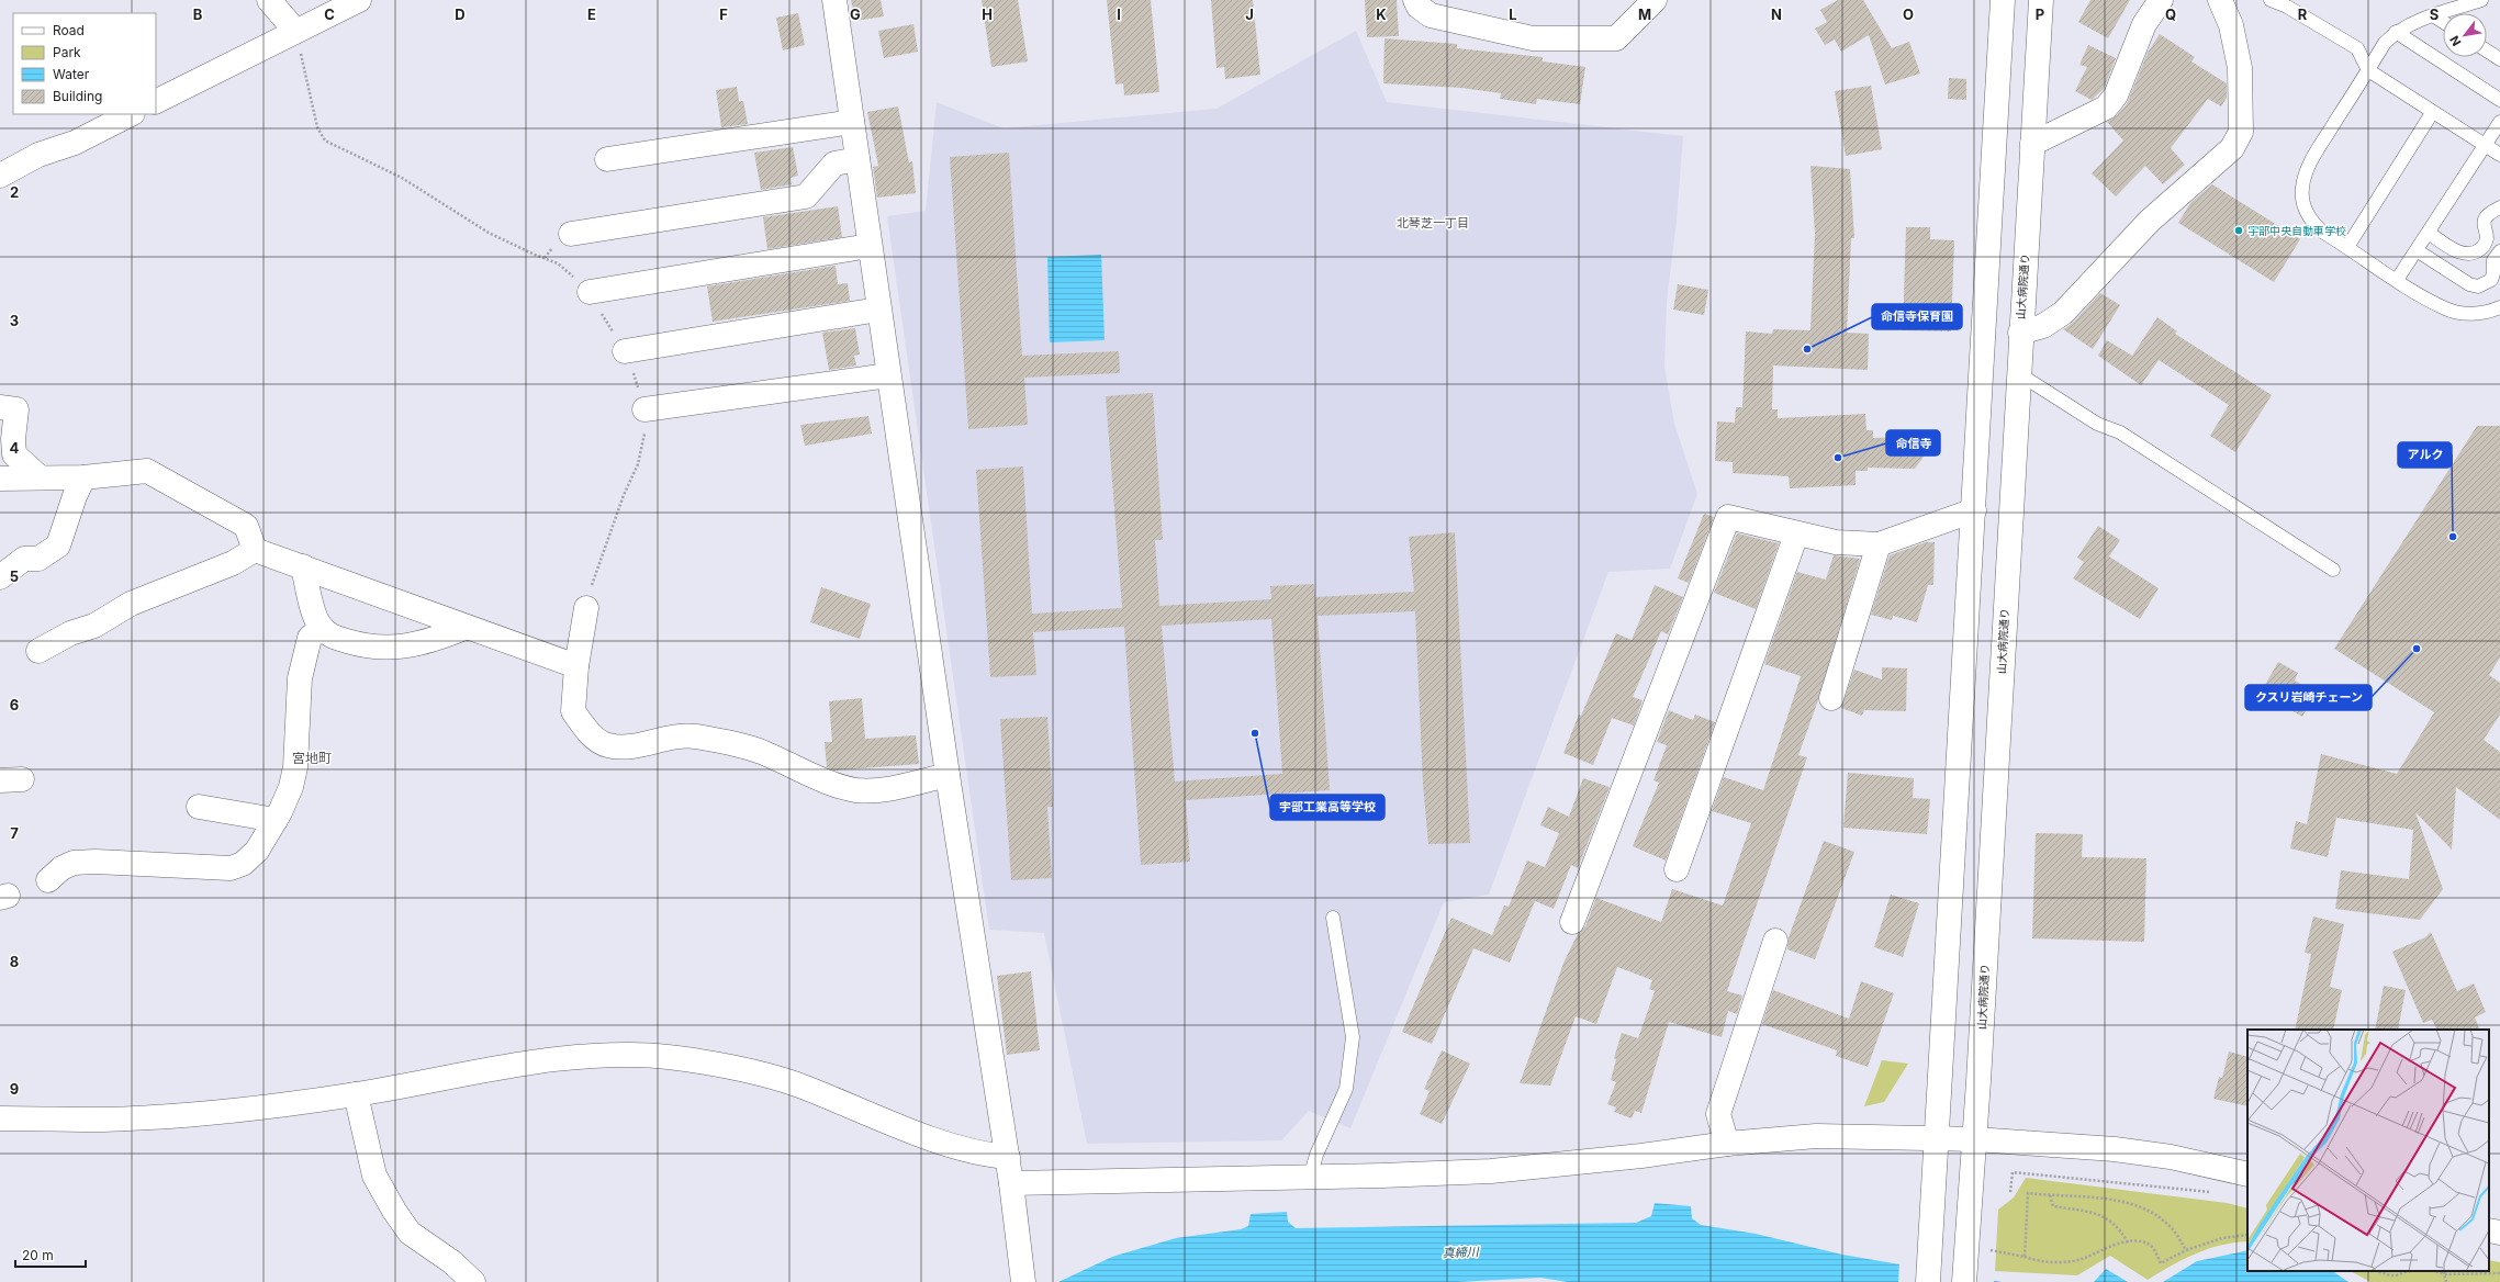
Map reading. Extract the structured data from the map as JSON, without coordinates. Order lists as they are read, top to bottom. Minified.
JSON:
{"streets":{"street":["山大病院通り"]},"districts":["北琴芝一丁目","宮地町"],"water":["真締川"],"places":["宇部中央自動車学校","命信寺保育園","命信寺","アルク","クスリ岩崎チェーン","宇部工業高等学校"],"legend":["Road","Park","Water","Building"],"scale_bar":"20 m","north":"bottom left","grid":{"columns":["B","C","D","E","F","G","H","I","J","K","L","M","N","O","P","Q","R","S"],"rows":["2","3","4","5","6","7","8","9"]}}
